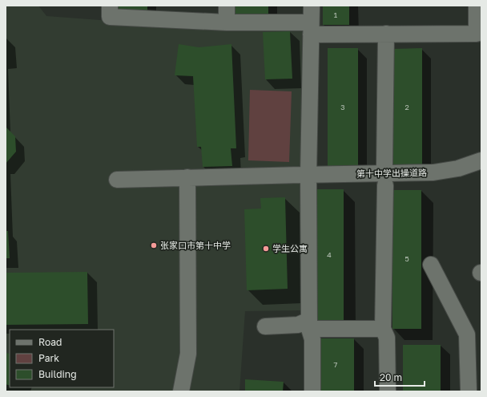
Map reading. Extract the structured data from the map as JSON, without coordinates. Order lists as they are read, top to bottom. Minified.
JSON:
{"streets":{"street":["第十中学出操道路"]},"places":["张家口市第十中学","学生公寓"],"house_numbers":["1","3","2","4","5","7"],"legend":["Road","Park","Building"],"scale_bar":"20 m"}
